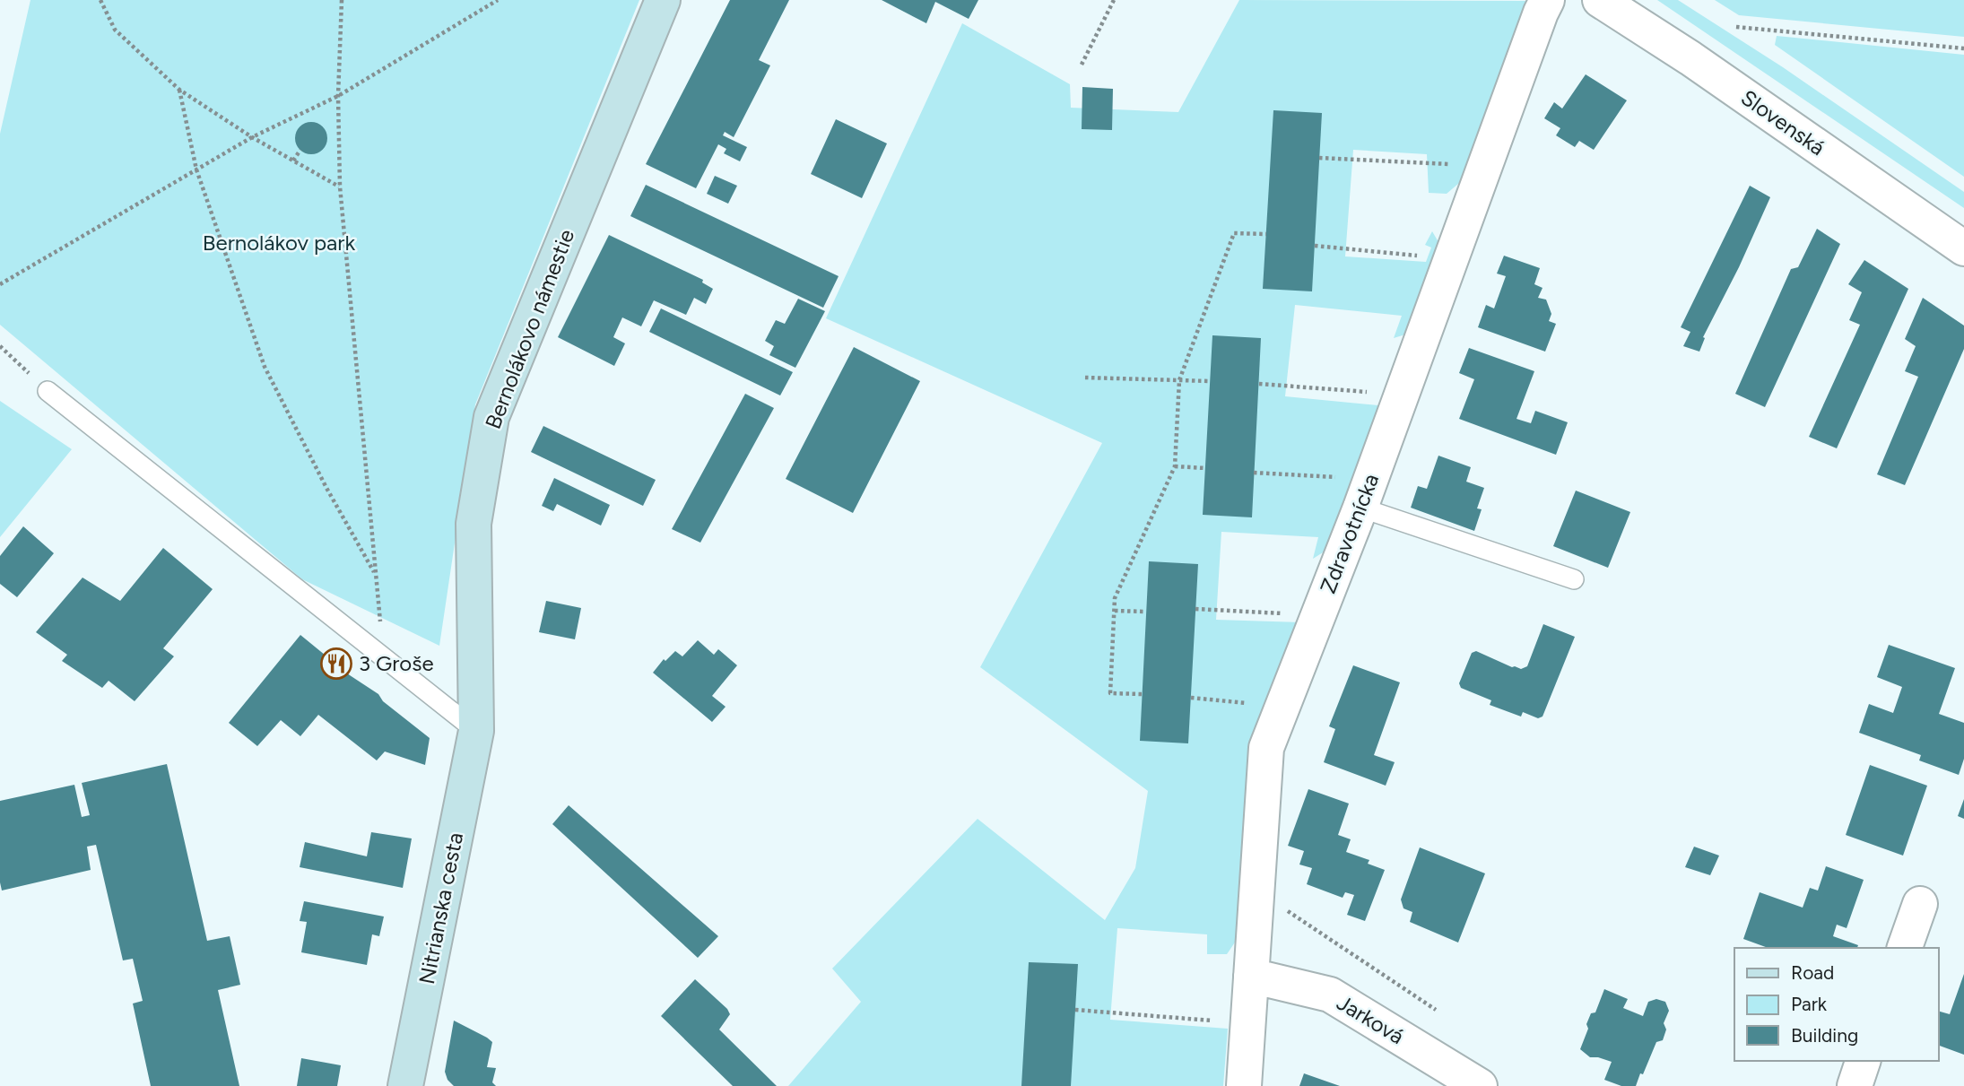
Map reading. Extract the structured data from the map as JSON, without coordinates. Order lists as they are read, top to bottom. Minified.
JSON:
{"streets":{"main road":["Bernolákovo námestie","Nitrianska cesta"],"street":["Slovenská","Zdravotnícka","Jarková"]},"crossings":[["Bernolákovo námestie","Nitrianska cesta"],["Zdravotnícka","Jarková"]],"parks":["Bernolákov park"],"places":{"restaurant":["3 Groše"]},"legend":["Road","Park","Building"]}
